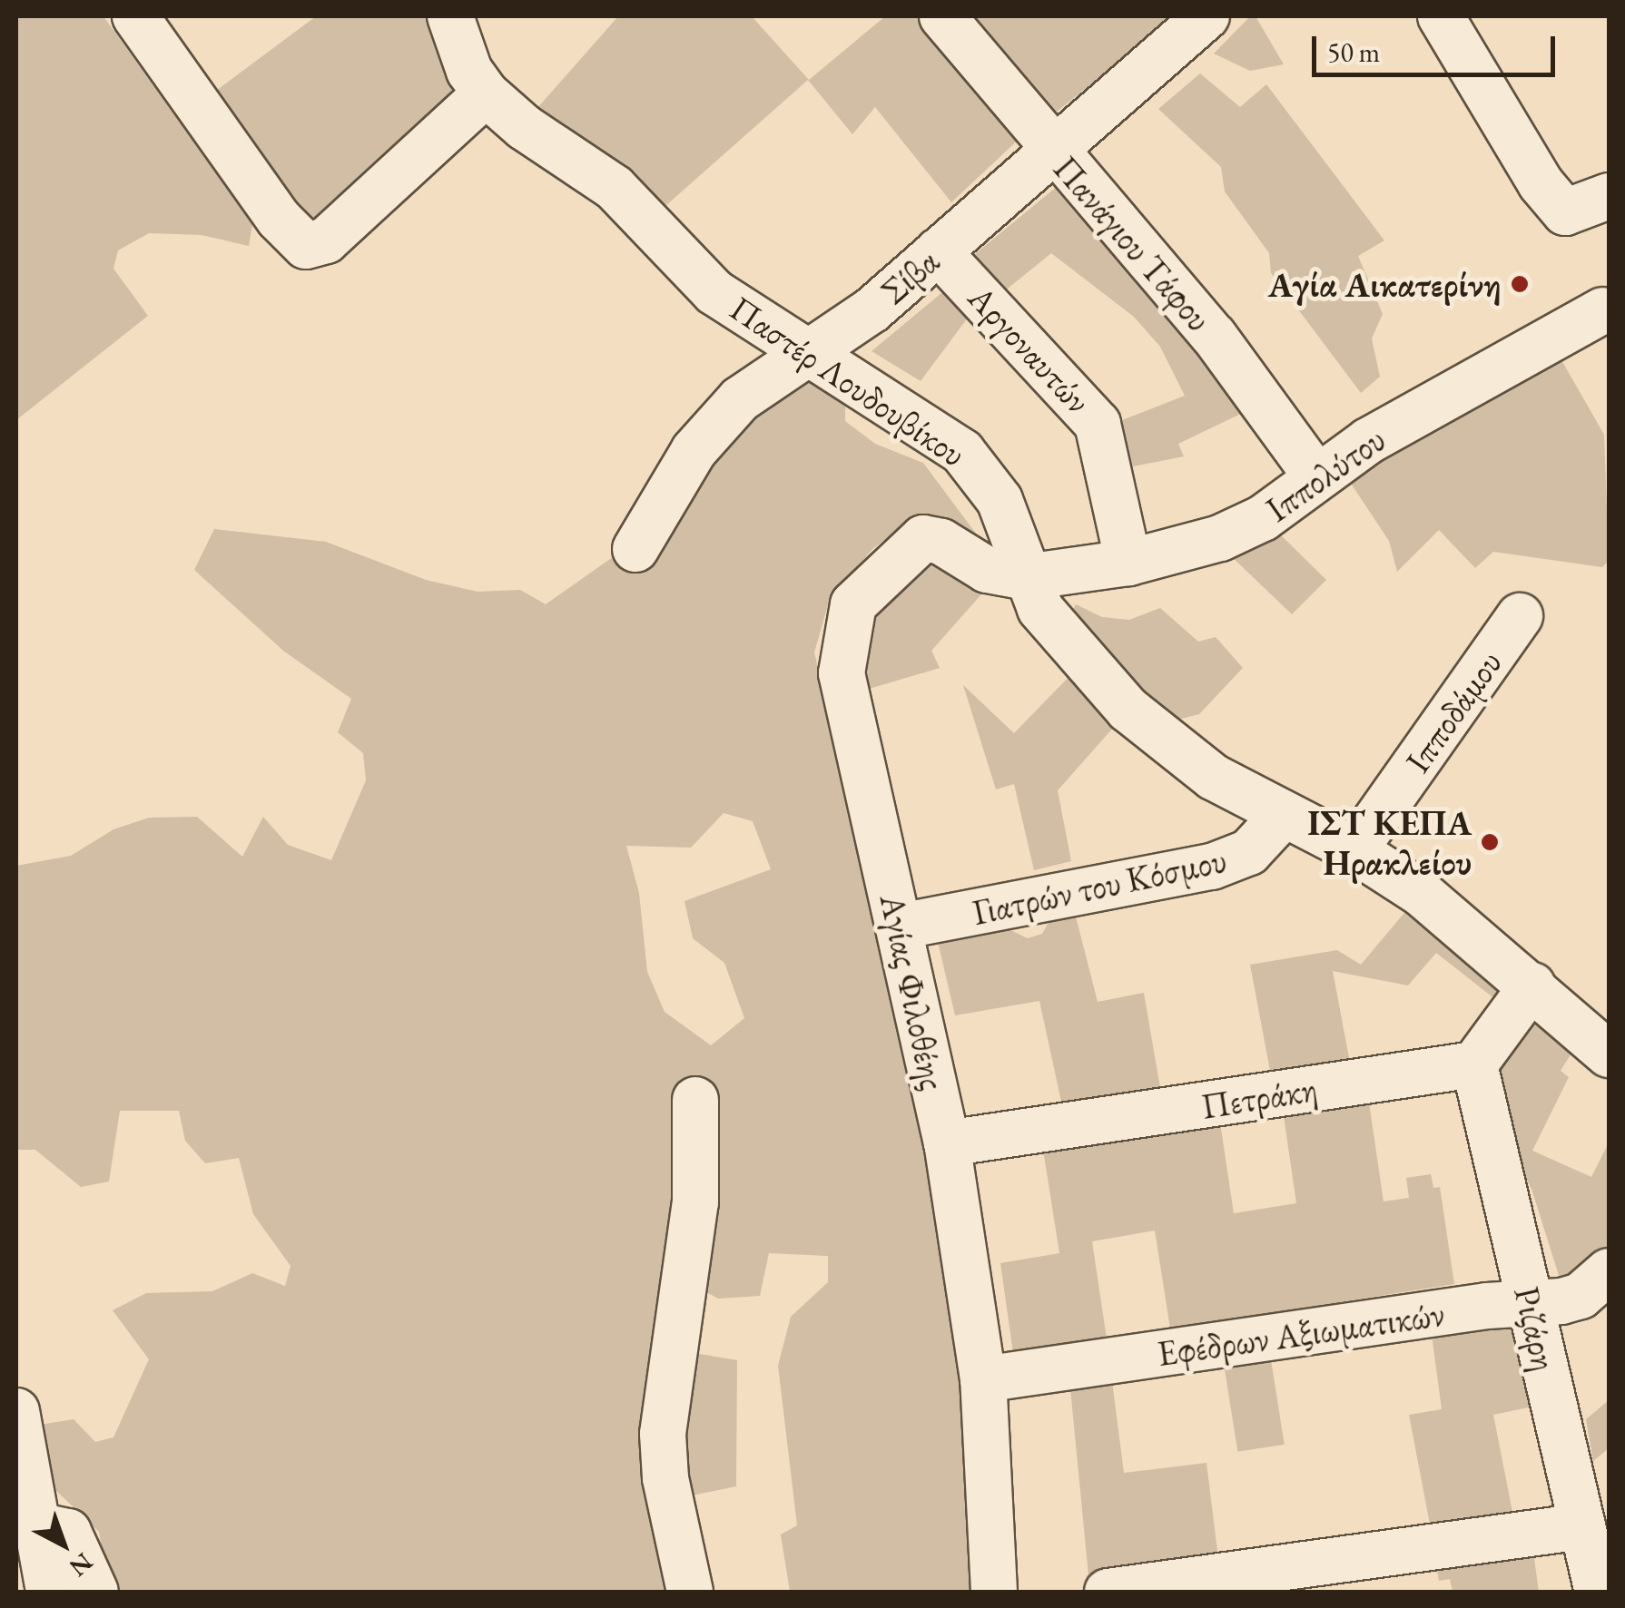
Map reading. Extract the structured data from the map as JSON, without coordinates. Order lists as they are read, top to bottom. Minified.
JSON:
{"streets":{"street":["Πανάγιου Τάφου","Σίβα","Αργοναυτών","Παστέρ Λουδουβίκου","Ιππολύτου","Ιπποδάμου","Γιατρών του Κόσμου","Αγίας Φιλοθέης","Πετράκη","Ριζάρη","Εφέδρων Αξιωματικών"]},"crossings":[["Πανάγιου Τάφου","Σίβα"],["Πανάγιου Τάφου","Ιππολύτου"],["Σίβα","Αργοναυτών"],["Σίβα","Παστέρ Λουδουβίκου"],["Αργοναυτών","Ιππολύτου"],["Παστέρ Λουδουβίκου","Ιππολύτου"],["Παστέρ Λουδουβίκου","Ιπποδάμου"],["Παστέρ Λουδουβίκου","Γιατρών του Κόσμου"],["Παστέρ Λουδουβίκου","Αγίας Φιλοθέης"],["Ιππολύτου","Αγίας Φιλοθέης"],["Γιατρών του Κόσμου","Αγίας Φιλοθέης"],["Αγίας Φιλοθέης","Πετράκη"],["Αγίας Φιλοθέης","Εφέδρων Αξιωματικών"],["Πετράκη","Ριζάρη"],["Ριζάρη","Εφέδρων Αξιωματικών"]],"places":["Αγία Αικατερίνη","ΙΣΤ ΚΕΠΑ Ηρακλείου"],"scale_bar":"50 m","north":"bottom right"}
